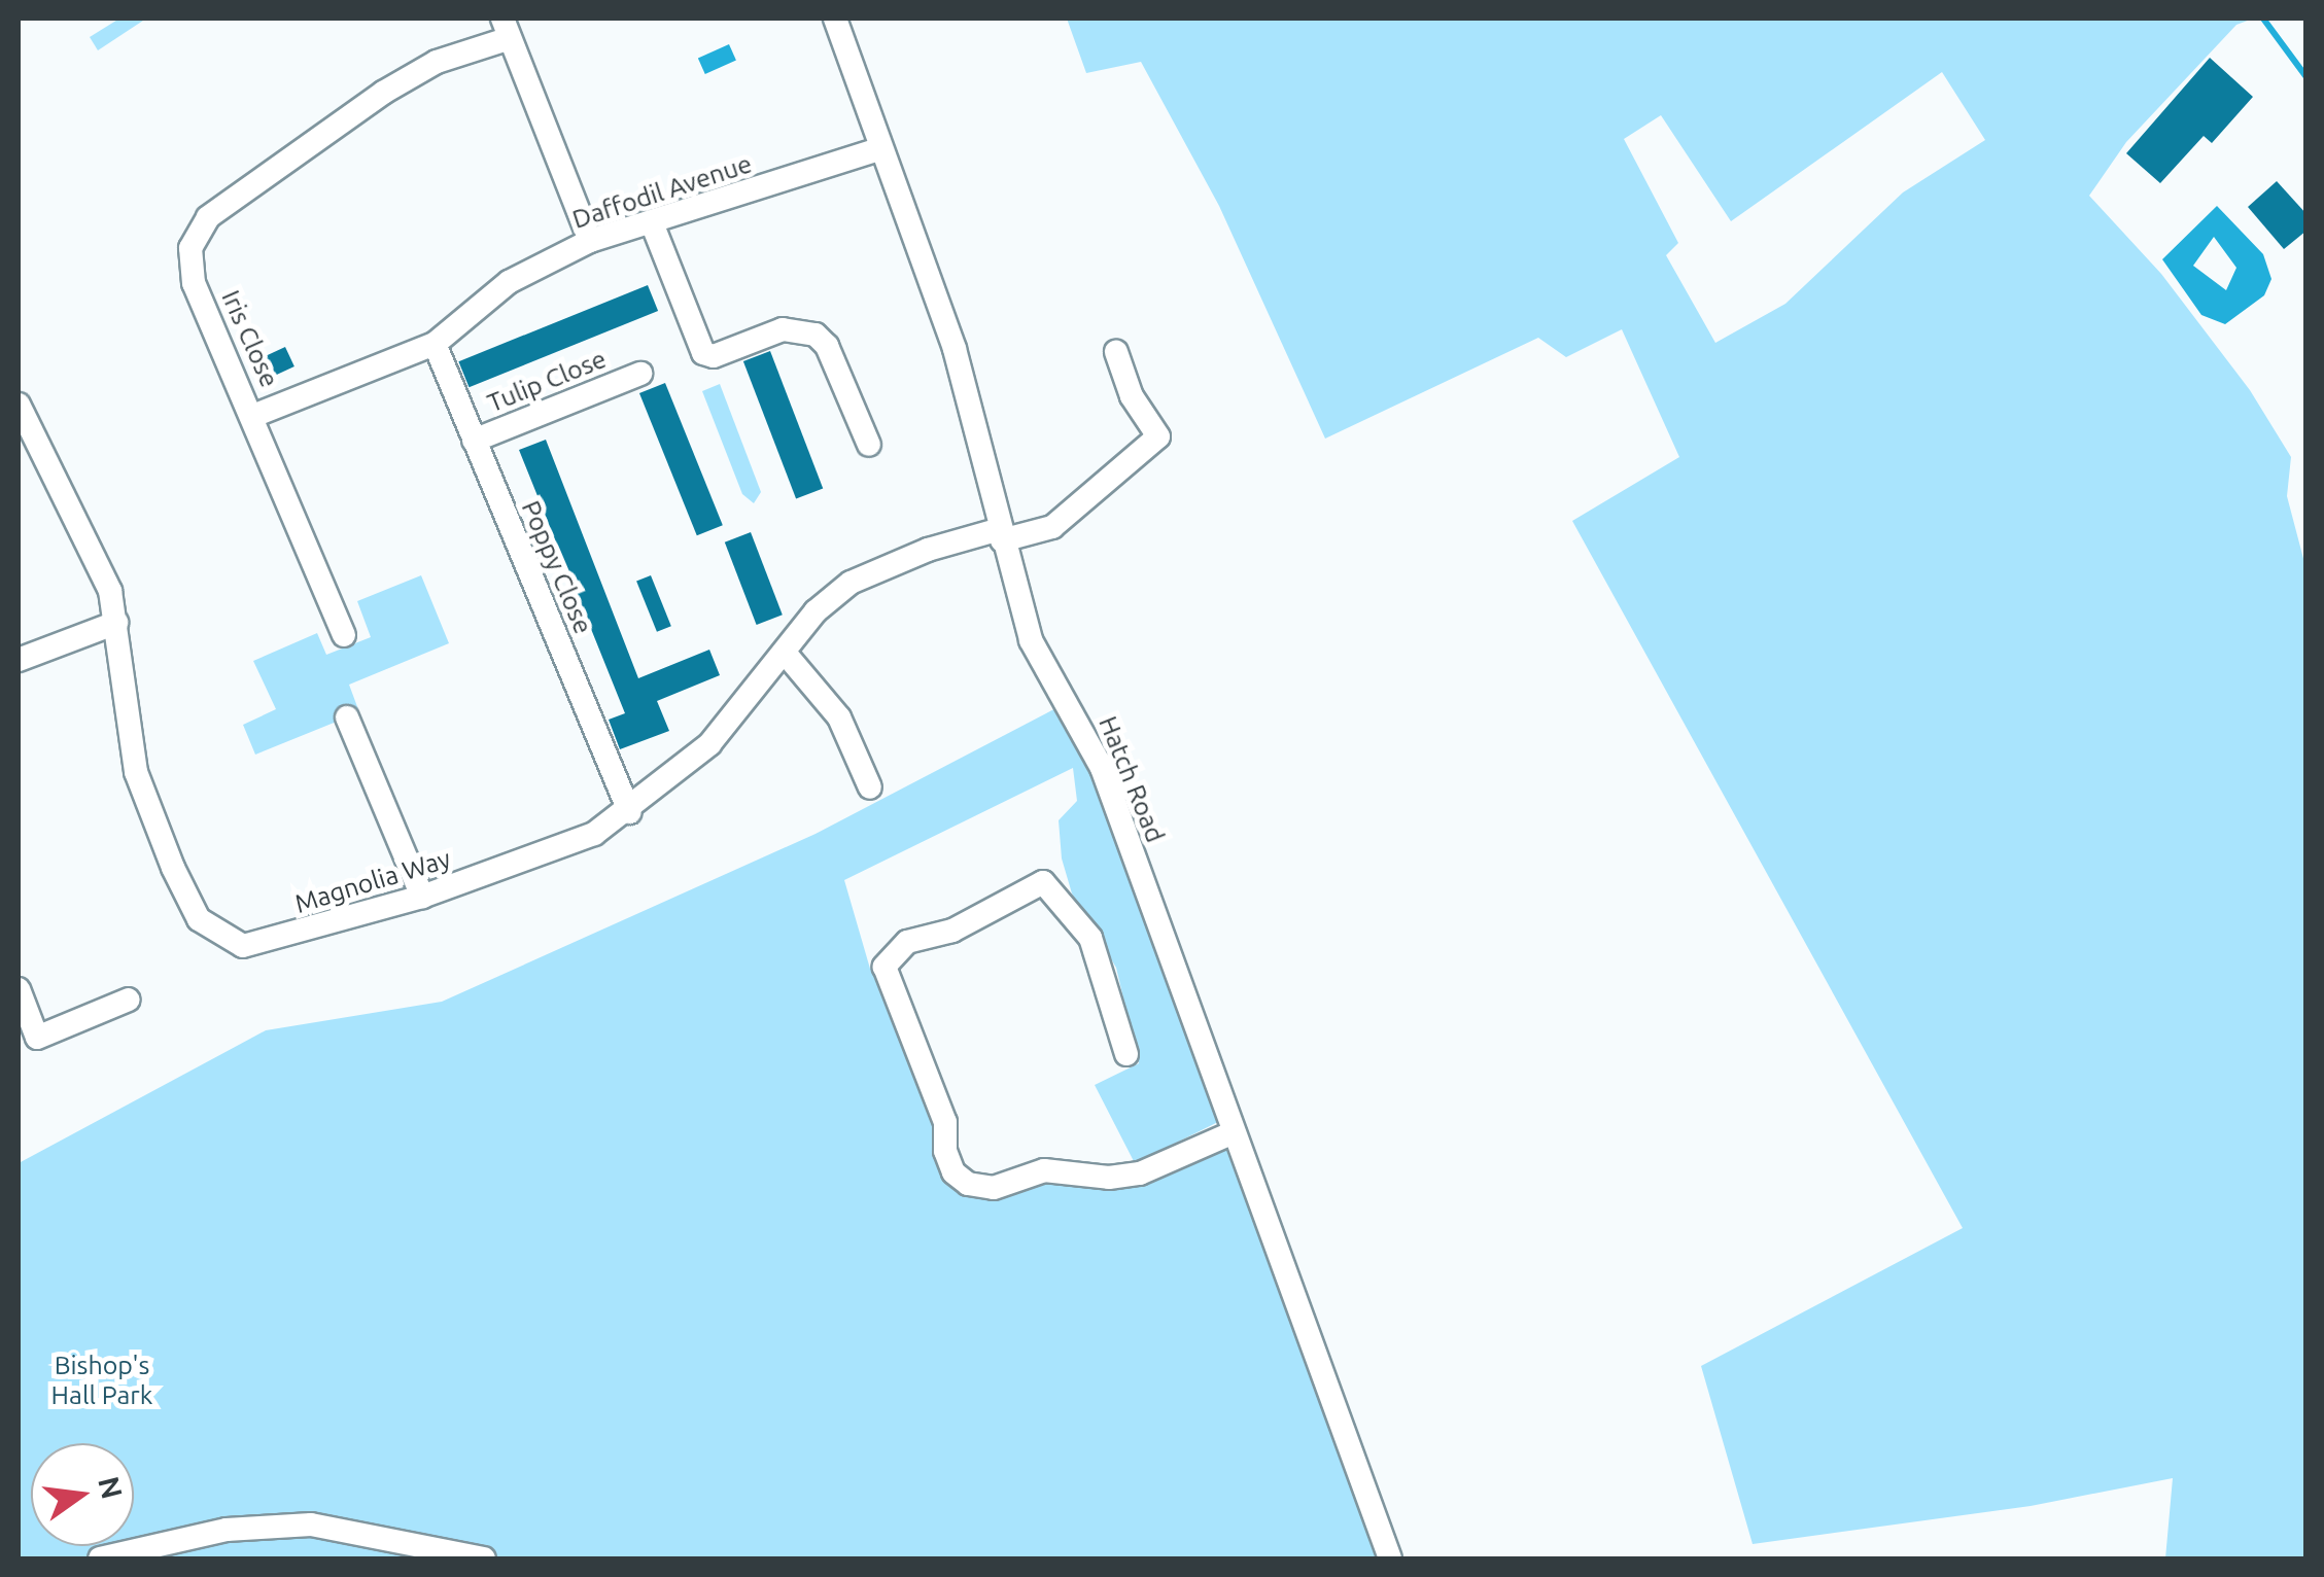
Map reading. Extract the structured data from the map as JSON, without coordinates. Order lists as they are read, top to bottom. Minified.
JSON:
{"streets":{"street":["Daffodil Avenue","Iris Close","Tulip Close","Poppy Close","Hatch Road","Magnolia Way"]},"crossings":[["Daffodil Avenue","Iris Close"],["Daffodil Avenue","Poppy Close"],["Daffodil Avenue","Hatch Road"],["Tulip Close","Poppy Close"],["Poppy Close","Magnolia Way"],["Hatch Road","Magnolia Way"]],"parks":["Bishop's Hall Park"],"north":"right"}
